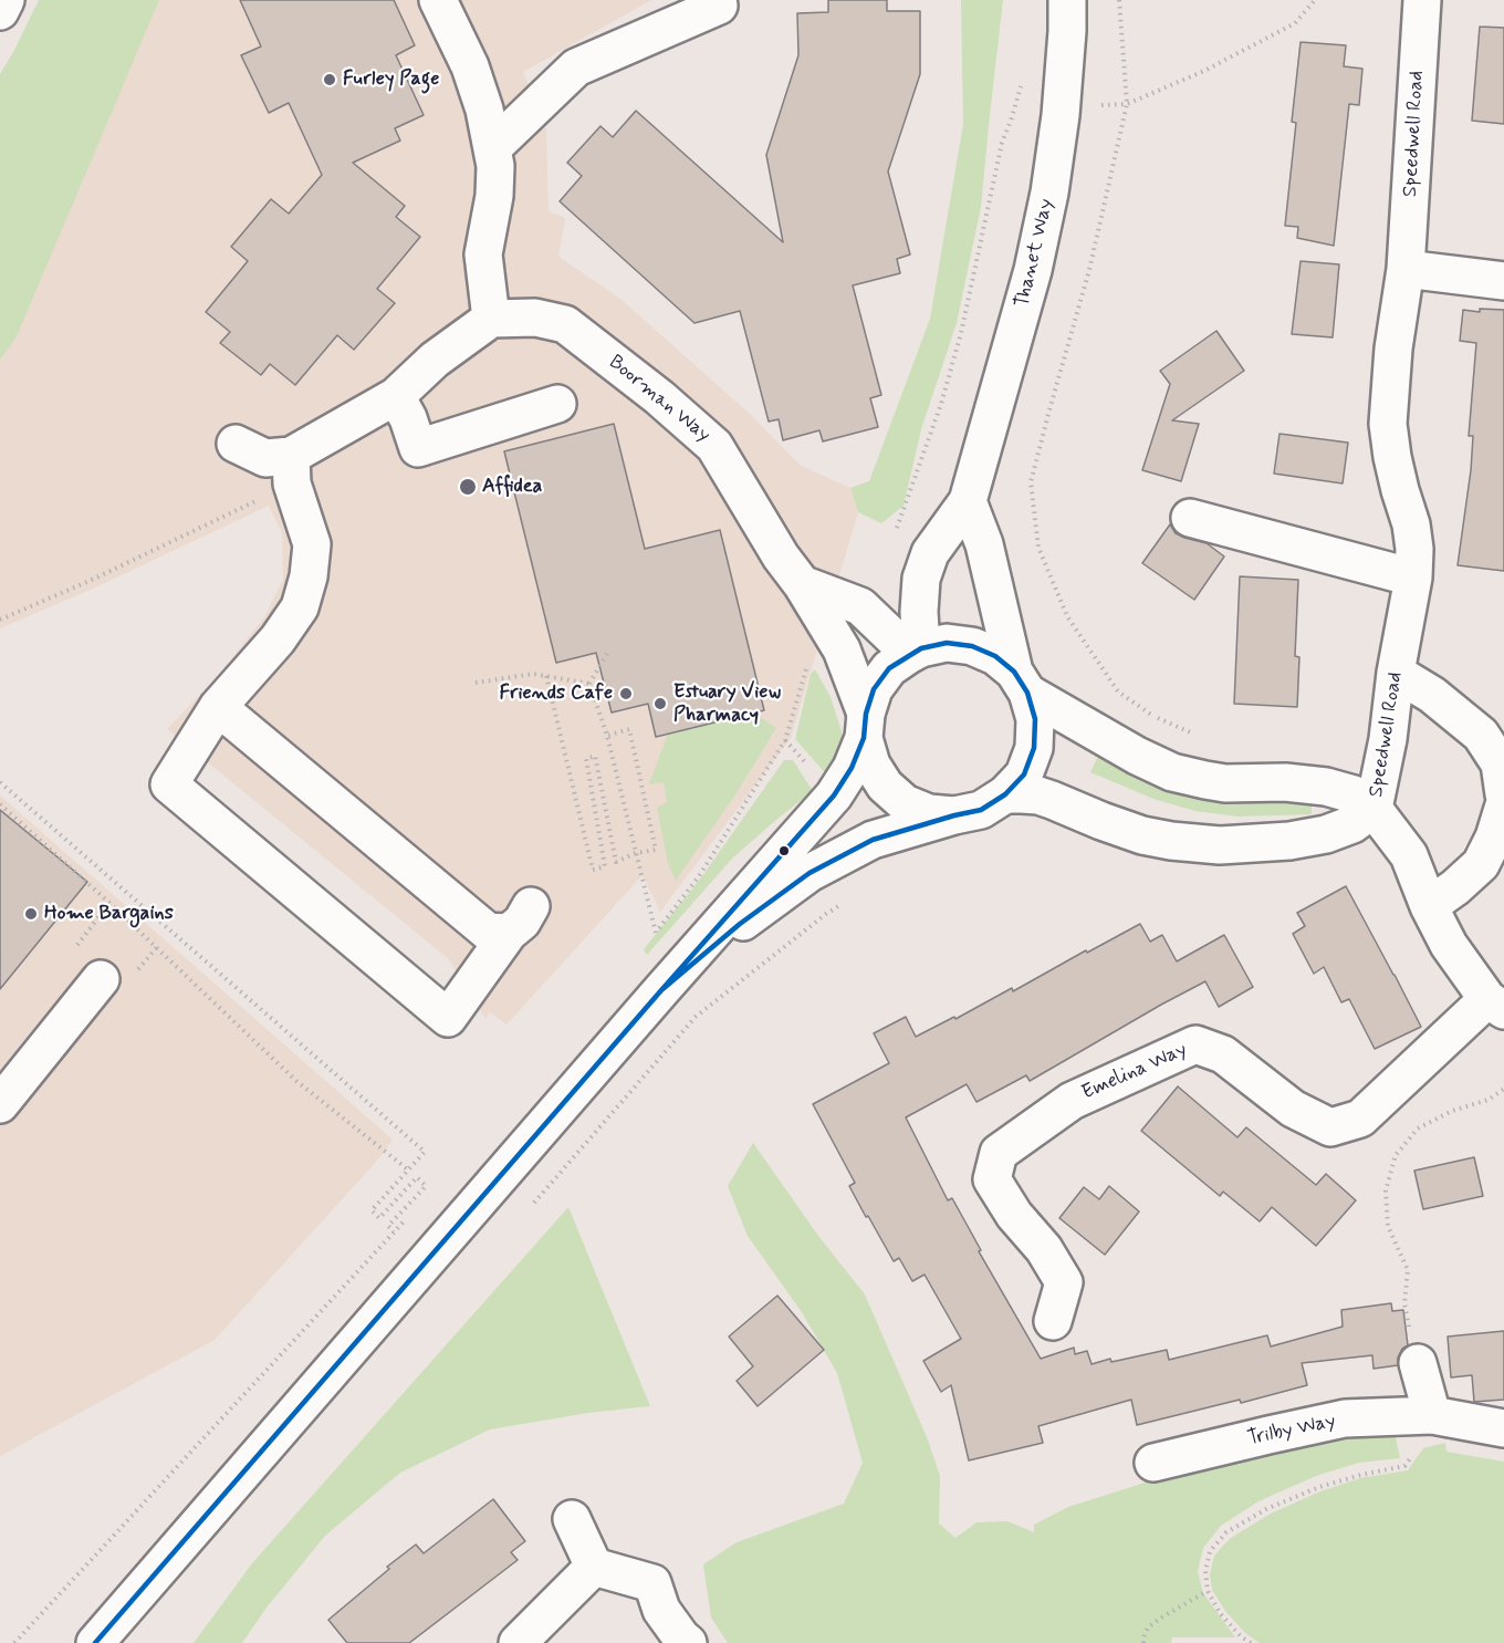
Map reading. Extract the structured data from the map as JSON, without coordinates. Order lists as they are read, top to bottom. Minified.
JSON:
{"streets":{"main road":["Speedwell Road","Thanet Way","Boorman Way","Emelina Way","Trilby Way"]},"crossings":[["Speedwell Road","Emelina Way"],["Thanet Way","Boorman Way"]],"places":["Furley Page","Affidea","Friends Cafe","Estuary View Pharmacy","Home Bargains"]}
